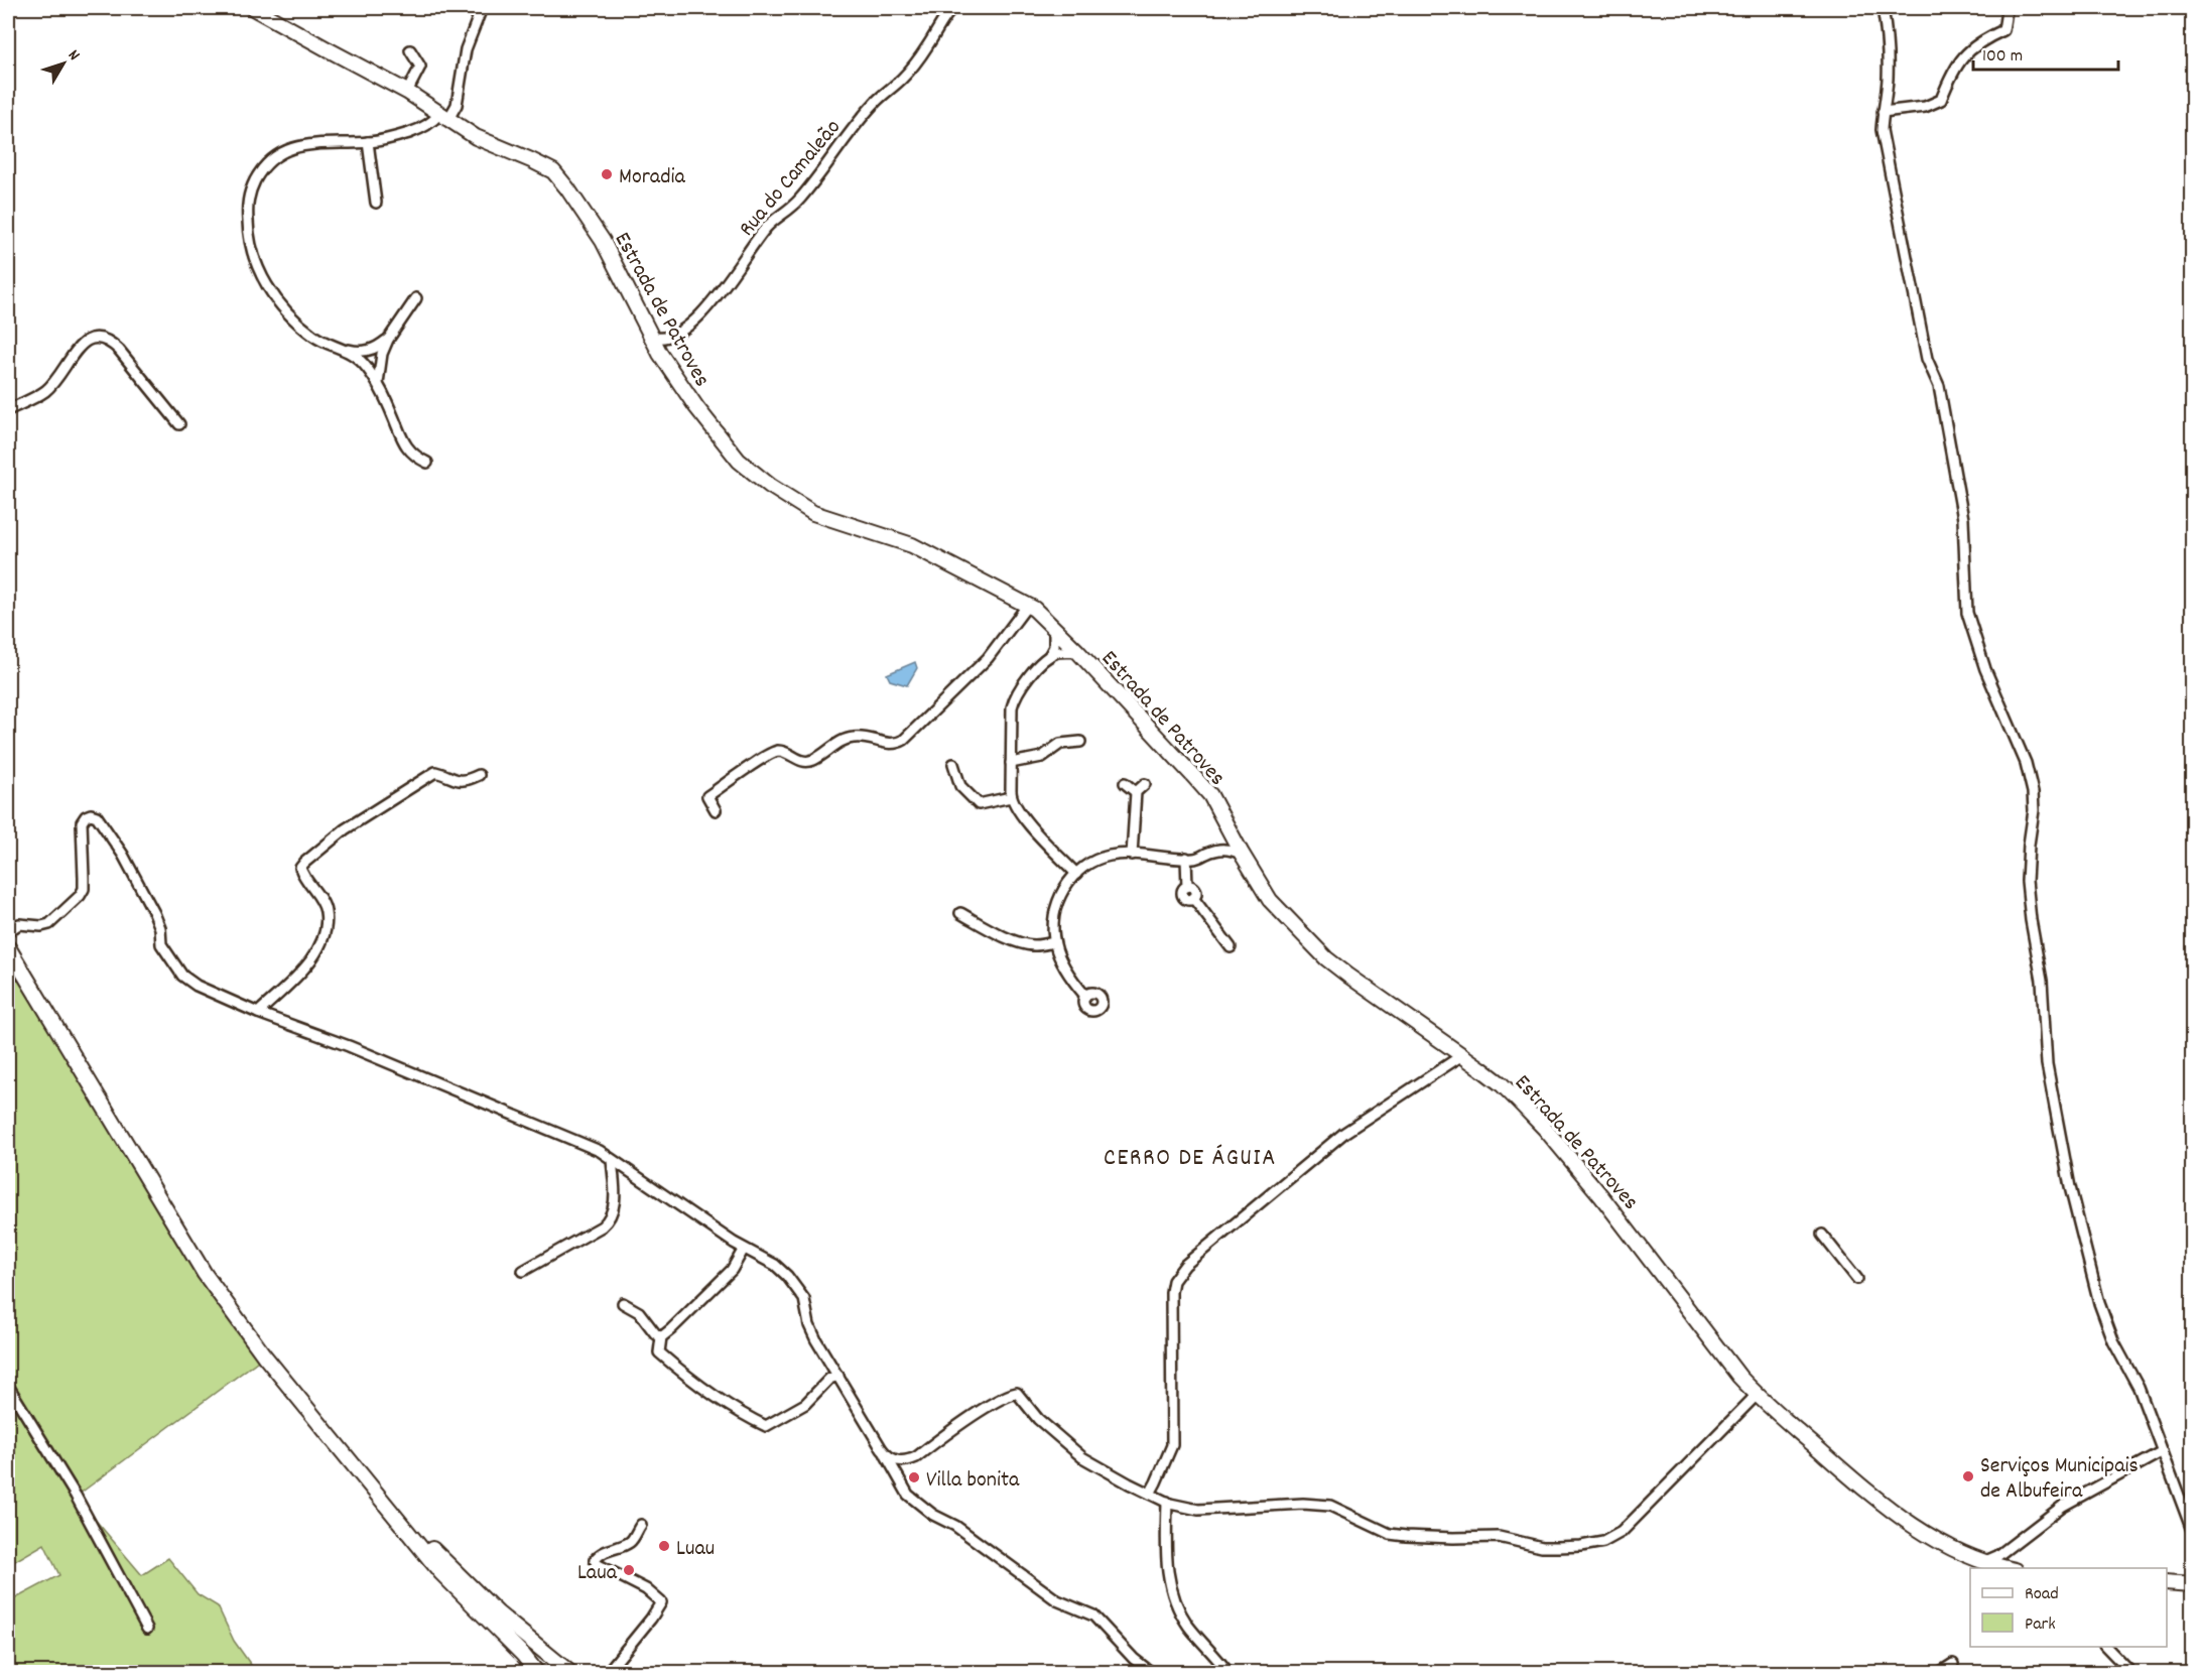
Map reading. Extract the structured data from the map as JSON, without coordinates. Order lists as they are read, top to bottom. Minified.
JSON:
{"streets":{"street":["Rua do Camaleão","Estrada de Patroves"]},"districts":["CERRO DE ÁGUIA"],"places":["Moradia","Serviços Municipais de Albufeira","Villa bonita","Luau","Laua"],"legend":["Road","Park"],"scale_bar":"100 m","north":"top right"}
